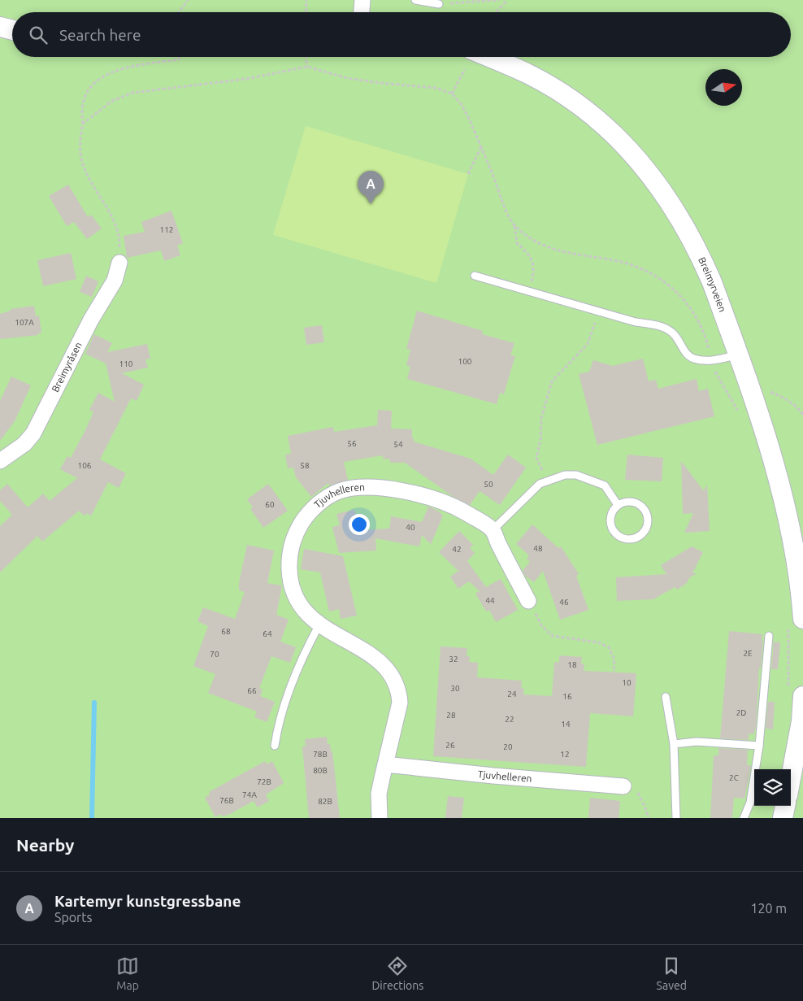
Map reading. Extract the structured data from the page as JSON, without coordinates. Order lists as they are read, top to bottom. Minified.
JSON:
{"streets":{"street":["Breimyrveien","Breimyråsen","Tjuvhelleren"]},"house_numbers":["112","107A","100","110","56","54","106","58","50","60","40","48","42","44","46","68","64","2E","70","32","18","10","30","66","24","16","2D","28","22","14","26","20","78B","12","80B","2C","72B","74A","76B","82B"],"north":"right","page":{"search":"Search here","pins":"A","heading":"Nearby","list":[{"mark":"A","name":"Kartemyr kunstgressbane","note":"Sports","value":"120 m"}],"nav":["Map","Directions","Saved"]}}
